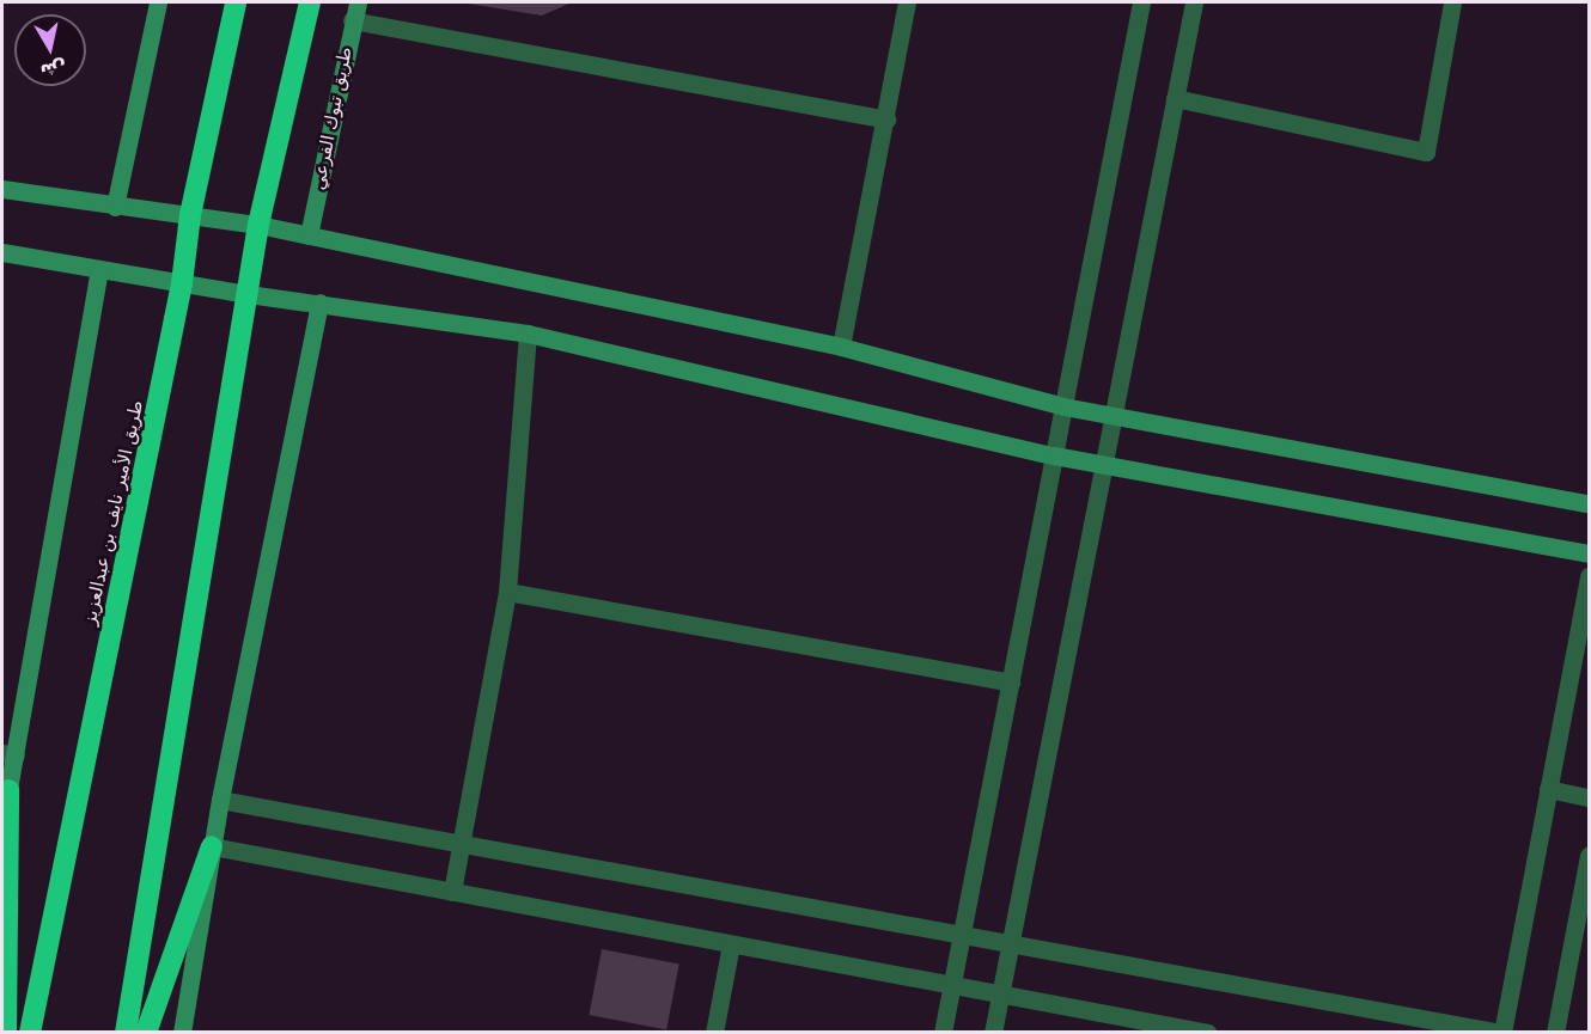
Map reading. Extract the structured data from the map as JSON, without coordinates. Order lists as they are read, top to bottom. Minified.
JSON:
{"streets":{"highway":["طريق الأمير نايف بن عبدالعزيز"],"main road":["طريق تبوك الفرعي"]},"north":"bottom"}
